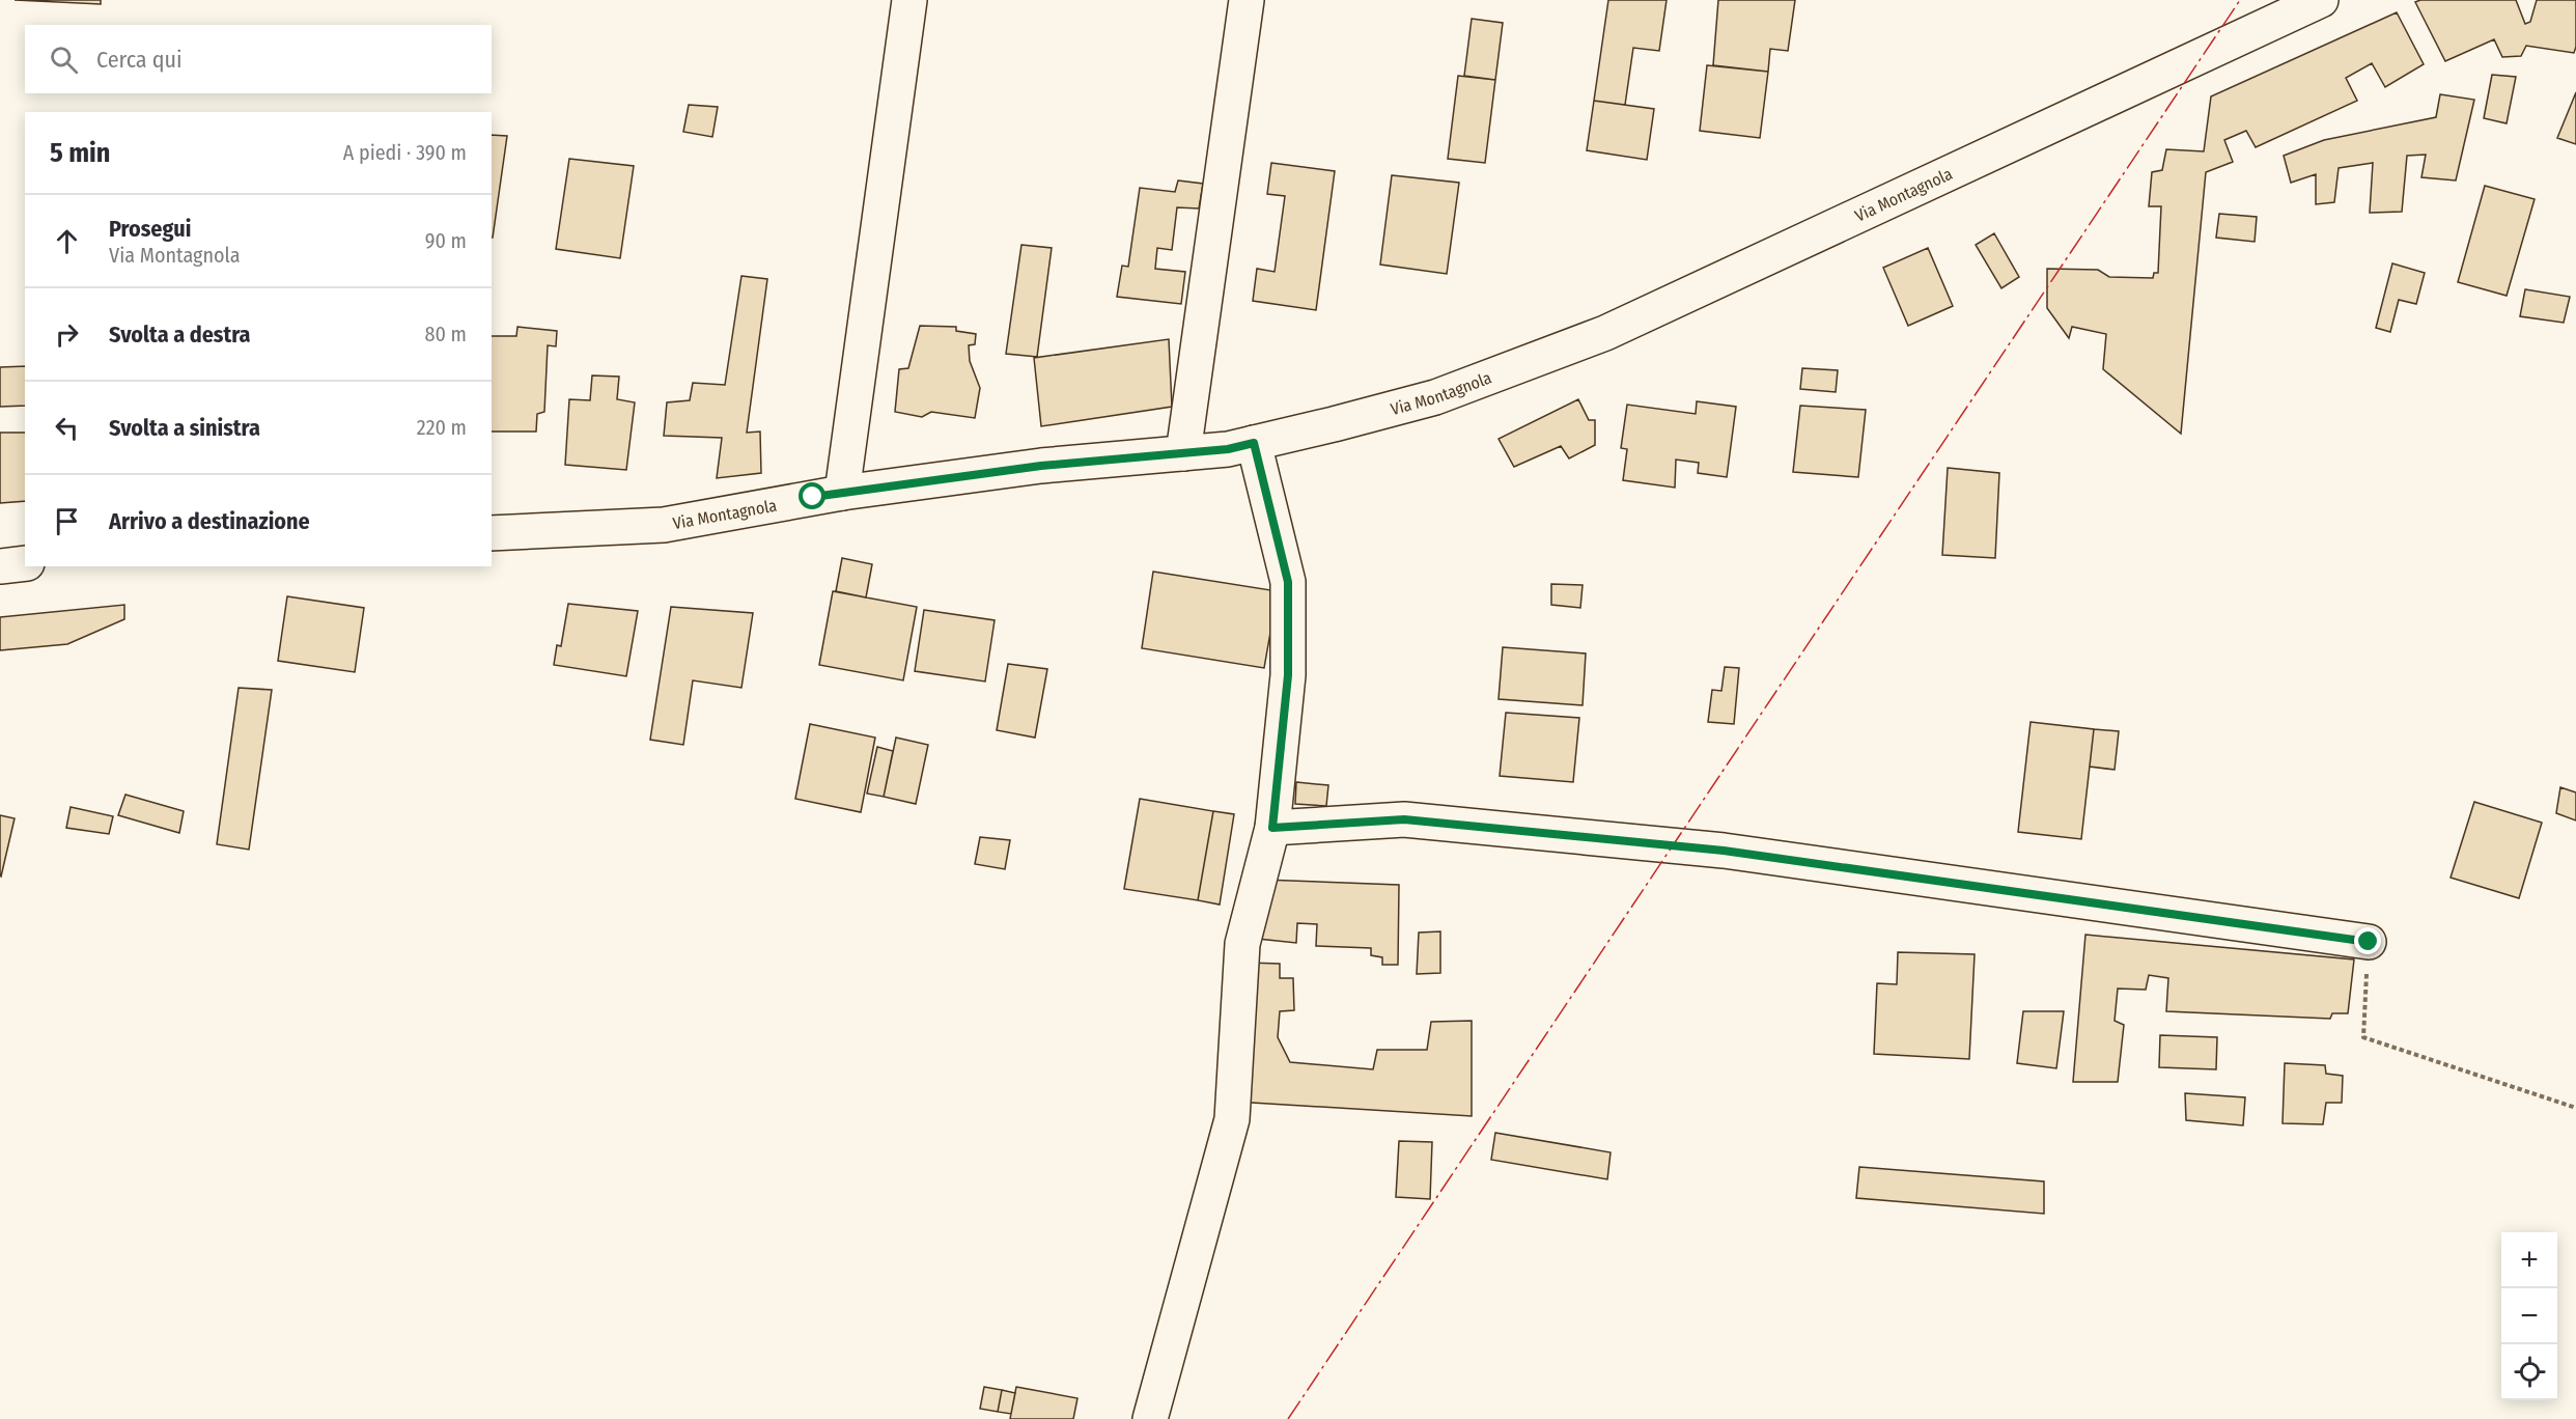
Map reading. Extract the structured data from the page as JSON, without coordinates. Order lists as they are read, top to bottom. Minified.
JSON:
{"streets":{"street":["Via Montagnola"]},"page":{"search":"Cerca qui","heading":["5 min","A piedi · 390 m"],"list":[["Prosegui","Via Montagnola","90 m"],["Svolta a destra","80 m"],["Svolta a sinistra","220 m"],"Arrivo a destinazione"],"map_buttons":["+","−"]}}
